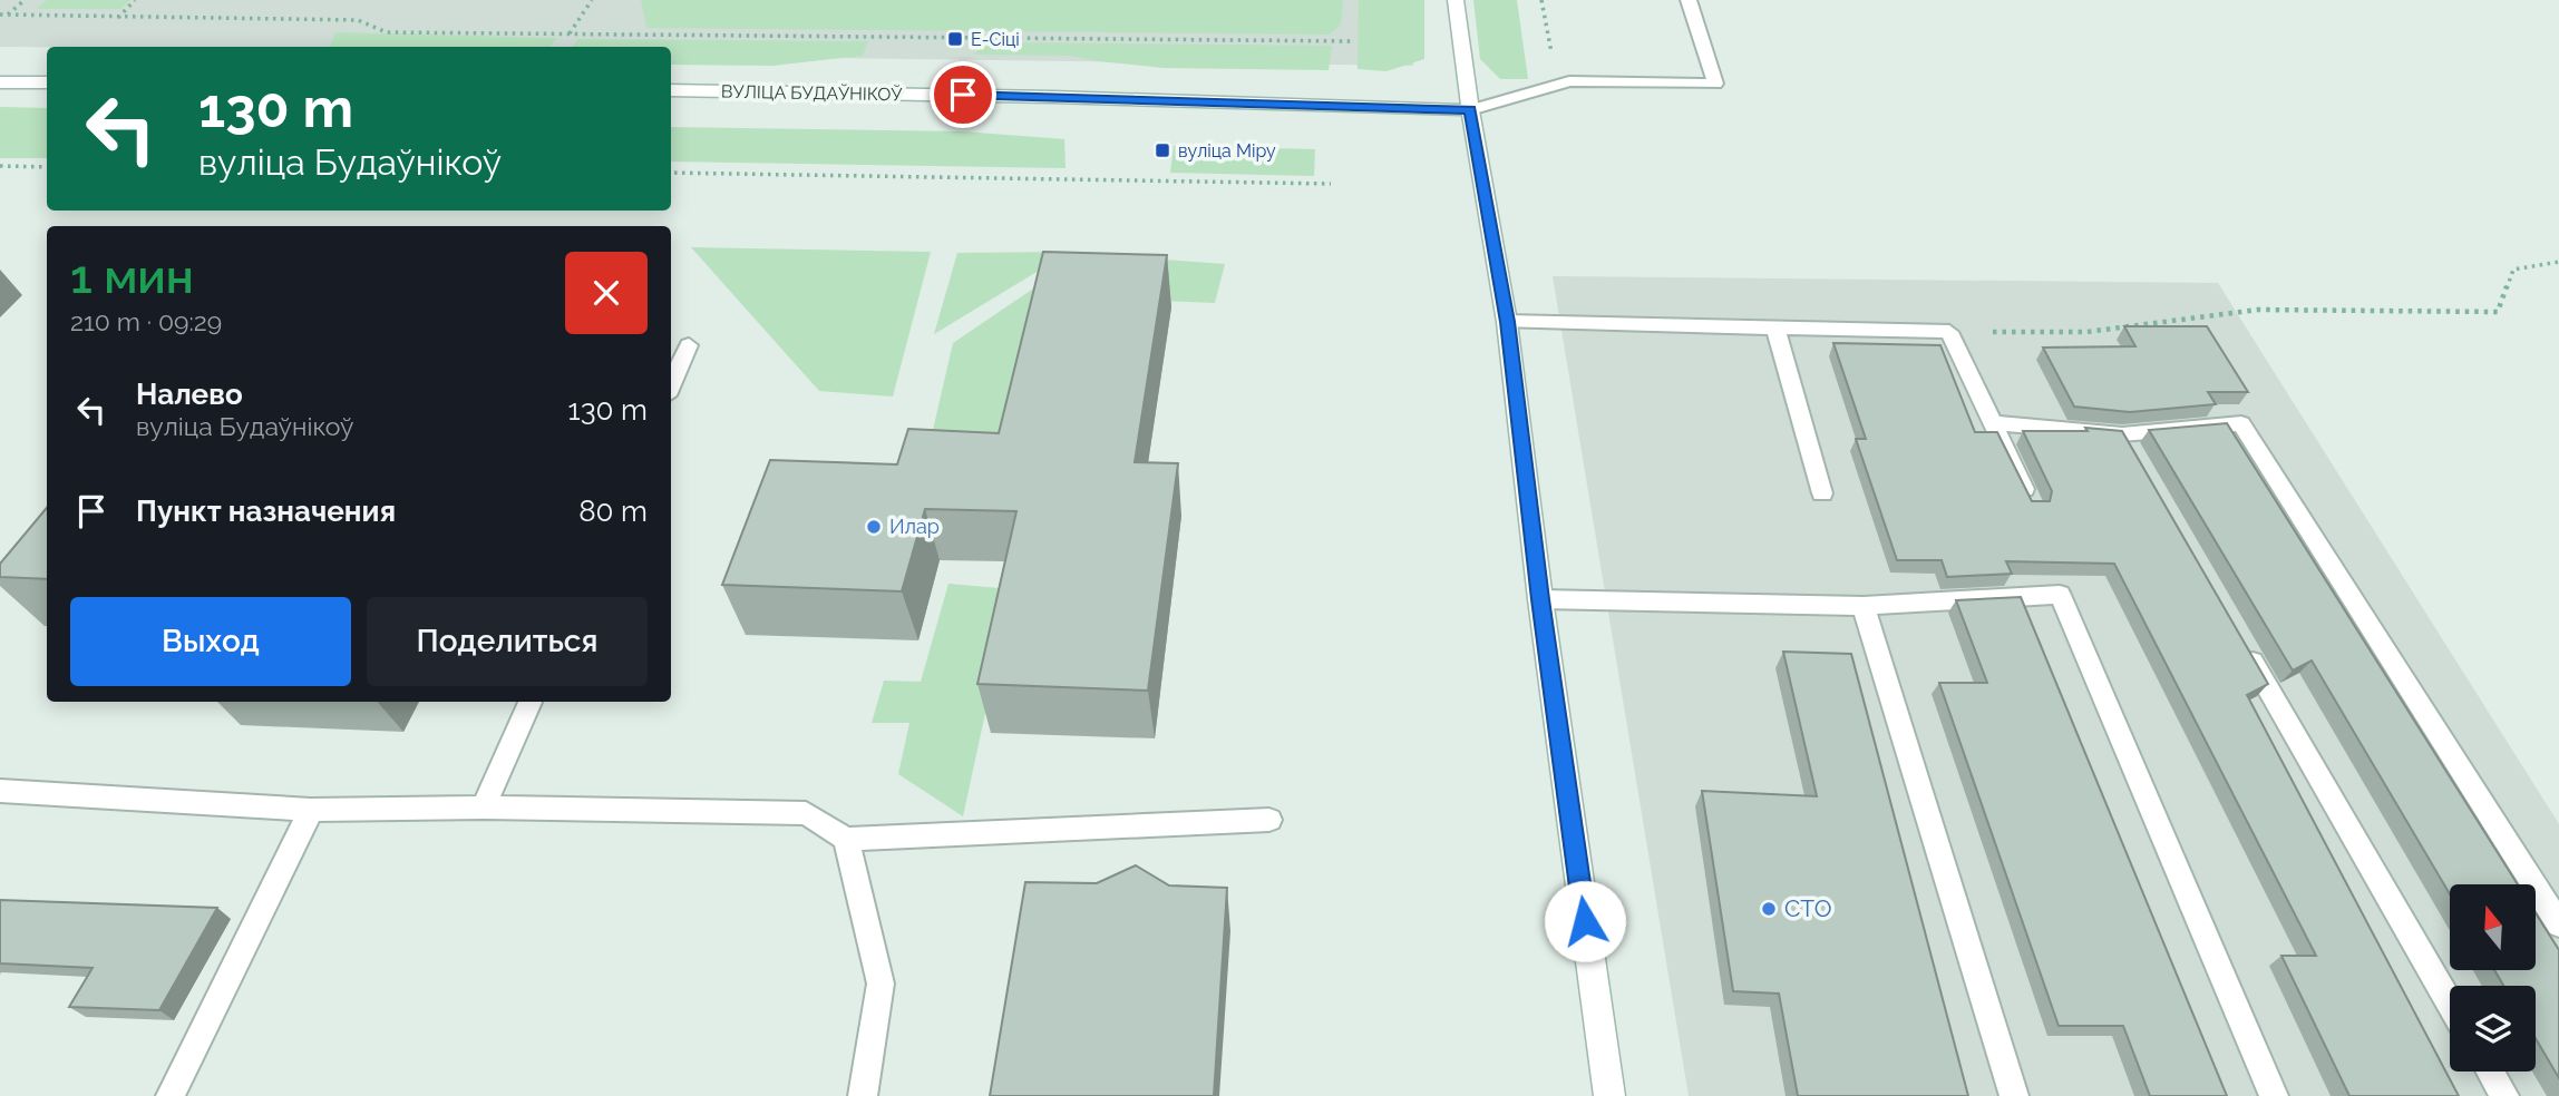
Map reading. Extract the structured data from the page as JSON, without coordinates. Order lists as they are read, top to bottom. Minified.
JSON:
{"streets":{"main road":["ВУЛІЦА БУДАЎНІКОЎ"]},"places":{"transit":["Е-Сіці","вуліца Міру"],"other":["Илар","СТО"]},"north":"top","page":{"turn":["130 m","вуліца Будаўнікоў"],"heading":["1 мин","210 m · 09:29"],"list":[{"name":"Налево","note":"вуліца Будаўнікоў","value":"130 m"},{"name":"Пункт назначения","value":"80 m"}],"buttons":["Выход","Поделиться"]}}
